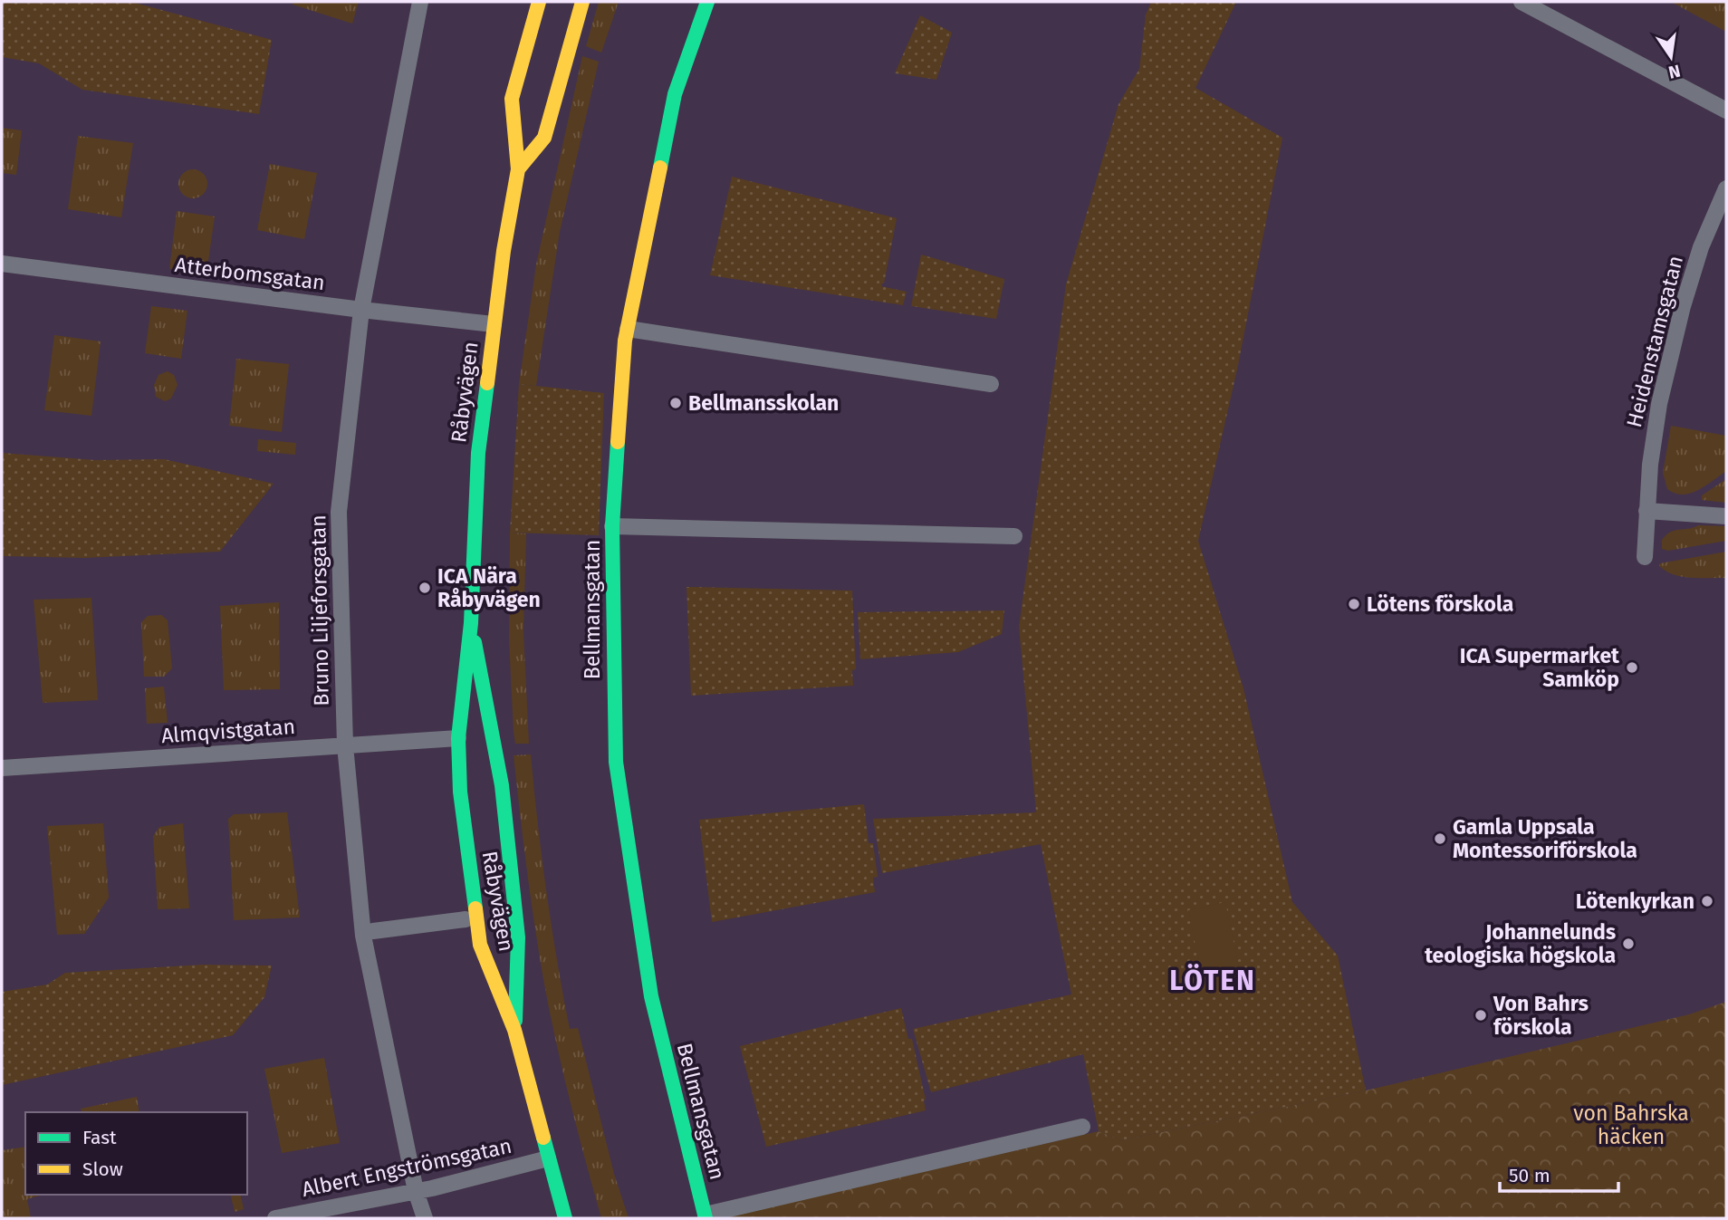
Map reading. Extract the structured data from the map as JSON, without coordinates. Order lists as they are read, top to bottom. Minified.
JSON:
{"streets":{"main road":["Råbyvägen","Bellmansgatan"],"street":["Atterbomsgatan","Heidenstamsgatan","Bruno Liljeforsgatan","Almqvistgatan","Albert Engströmsgatan"]},"crossings":[["Atterbomsgatan","Råbyvägen"],["Atterbomsgatan","Bruno Liljeforsgatan"],["Råbyvägen","Almqvistgatan"],["Råbyvägen","Albert Engströmsgatan"],["Bruno Liljeforsgatan","Almqvistgatan"],["Bruno Liljeforsgatan","Albert Engströmsgatan"]],"districts":["LÖTEN"],"parks":["von Bahrska häcken"],"places":["Bellmansskolan","ICA Nära Råbyvägen","Lötens förskola","ICA Supermarket Samköp","Gamla Uppsala Montessoriförskola","Lötenkyrkan","Johannelunds teologiska högskola","Von Bahrs förskola"],"legend":["Fast","Slow"],"scale_bar":"50 m","north":"bottom"}
